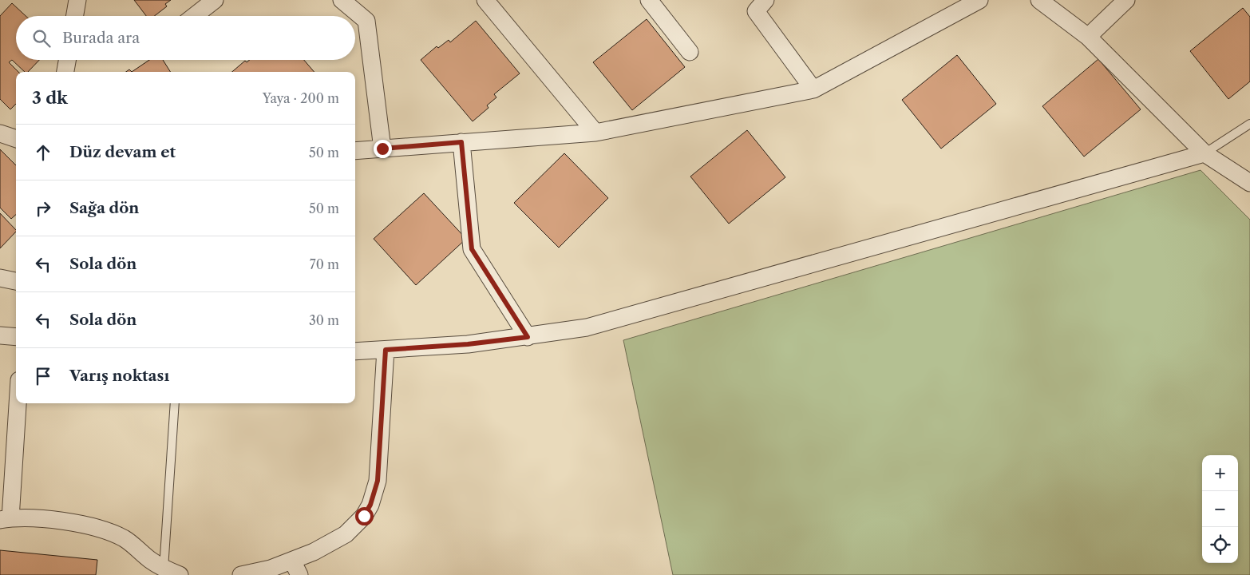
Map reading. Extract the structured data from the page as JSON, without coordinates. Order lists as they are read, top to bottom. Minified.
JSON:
{"page":{"search":"Burada ara","heading":["3 dk","Yaya · 200 m"],"list":[["Düz devam et","50 m"],["Sağa dön","50 m"],["Sola dön","70 m"],["Sola dön","30 m"],"Varış noktası"],"map_buttons":["+","−"]}}
